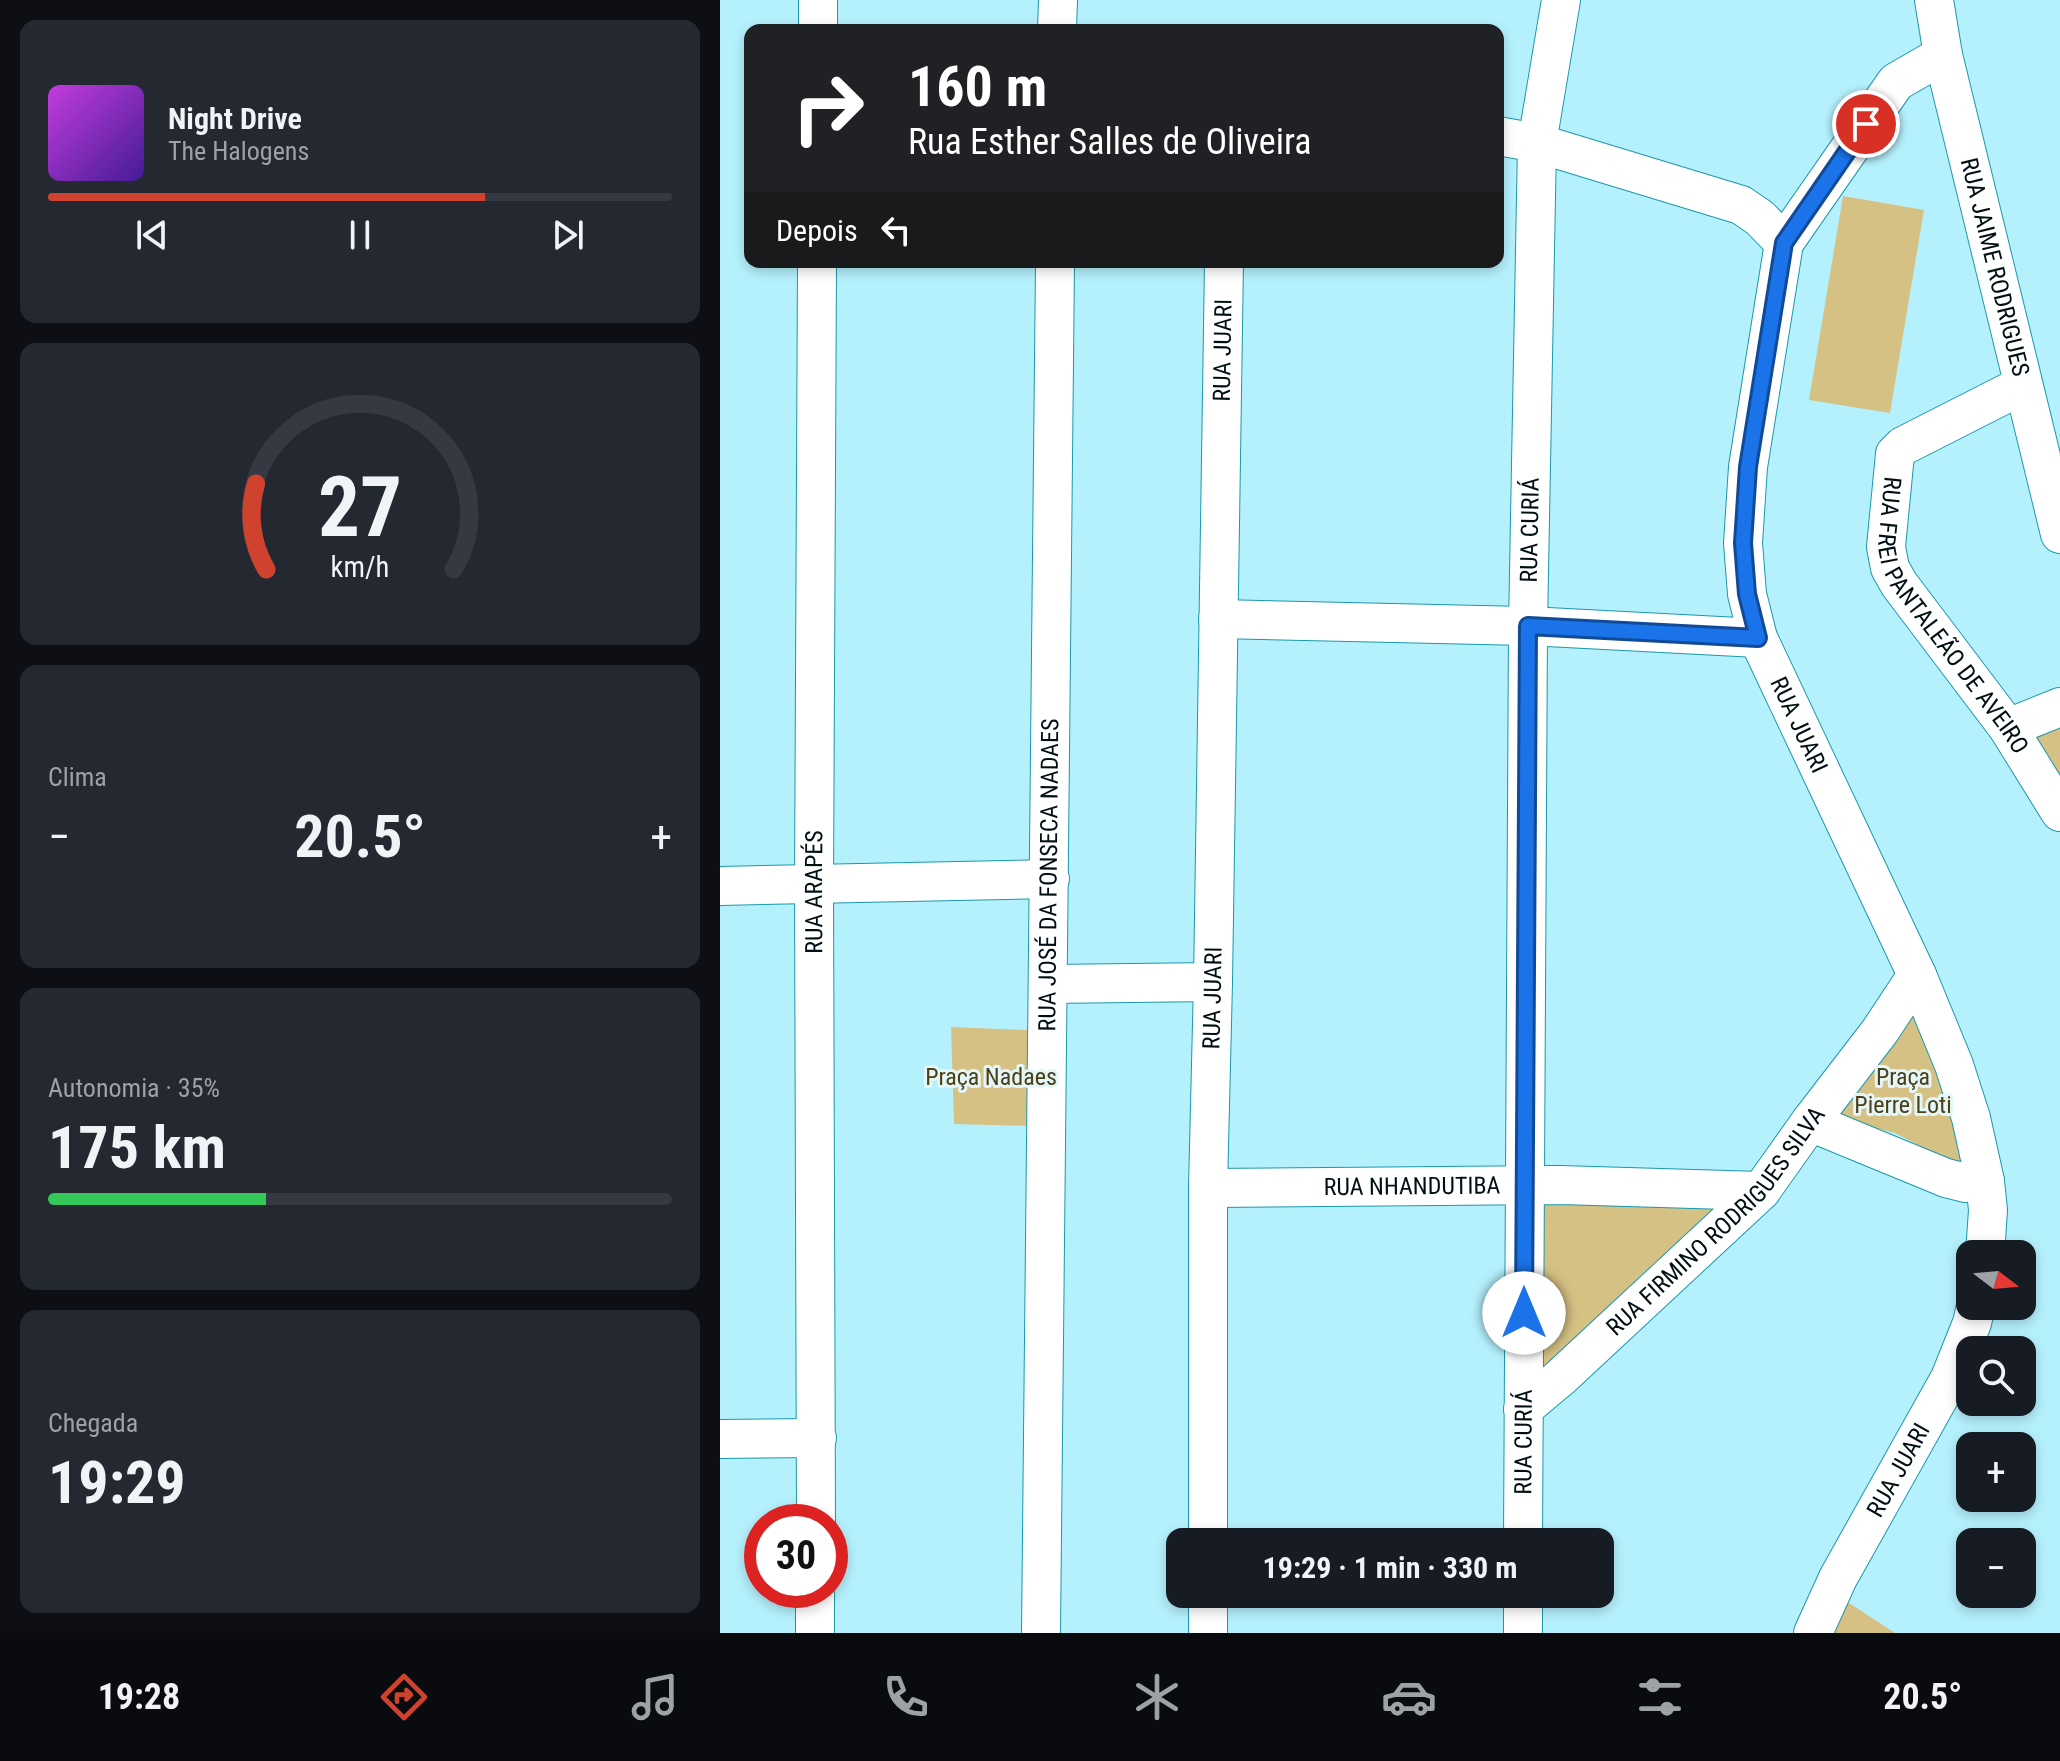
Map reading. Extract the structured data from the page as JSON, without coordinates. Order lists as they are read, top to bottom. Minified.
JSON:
{"streets":{"street":["RUA JAIME RODRIGUES","RUA JUARI","RUA CURIÁ","RUA FREI PANTALEÃO DE AVEIRO","RUA JOSÉ DA FONSECA NADAES","RUA ARAPÉS","RUA NHANDUTIBA","RUA FIRMINO RODRIGUES SILVA"]},"crossings":[["RUA JAIME RODRIGUES","RUA FREI PANTALEÃO DE AVEIRO"],["RUA JUARI","RUA NHANDUTIBA"],["RUA JUARI","RUA FIRMINO RODRIGUES SILVA"],["RUA CURIÁ","RUA NHANDUTIBA"],["RUA CURIÁ","RUA FIRMINO RODRIGUES SILVA"],["RUA NHANDUTIBA","RUA FIRMINO RODRIGUES SILVA"]],"parks":["Praça Nadaes","Praça Pierre Loti"],"north":"right","page":{"turn":["160 m","Rua Esther Salles de Oliveira"],"song":["Night Drive","The Halogens"],"then":"Depois","tile":["Clima",["Autonomia · 35%","175 km"],["Chegada","19:29"]],"heat":["−","20.5°","+"],"map_buttons":["+","−"],"limit":"30","trip":"19:29 · 1 min · 330 m","tabs":["19:28","20.5°"],"gauge":["27","km/h"]}}
